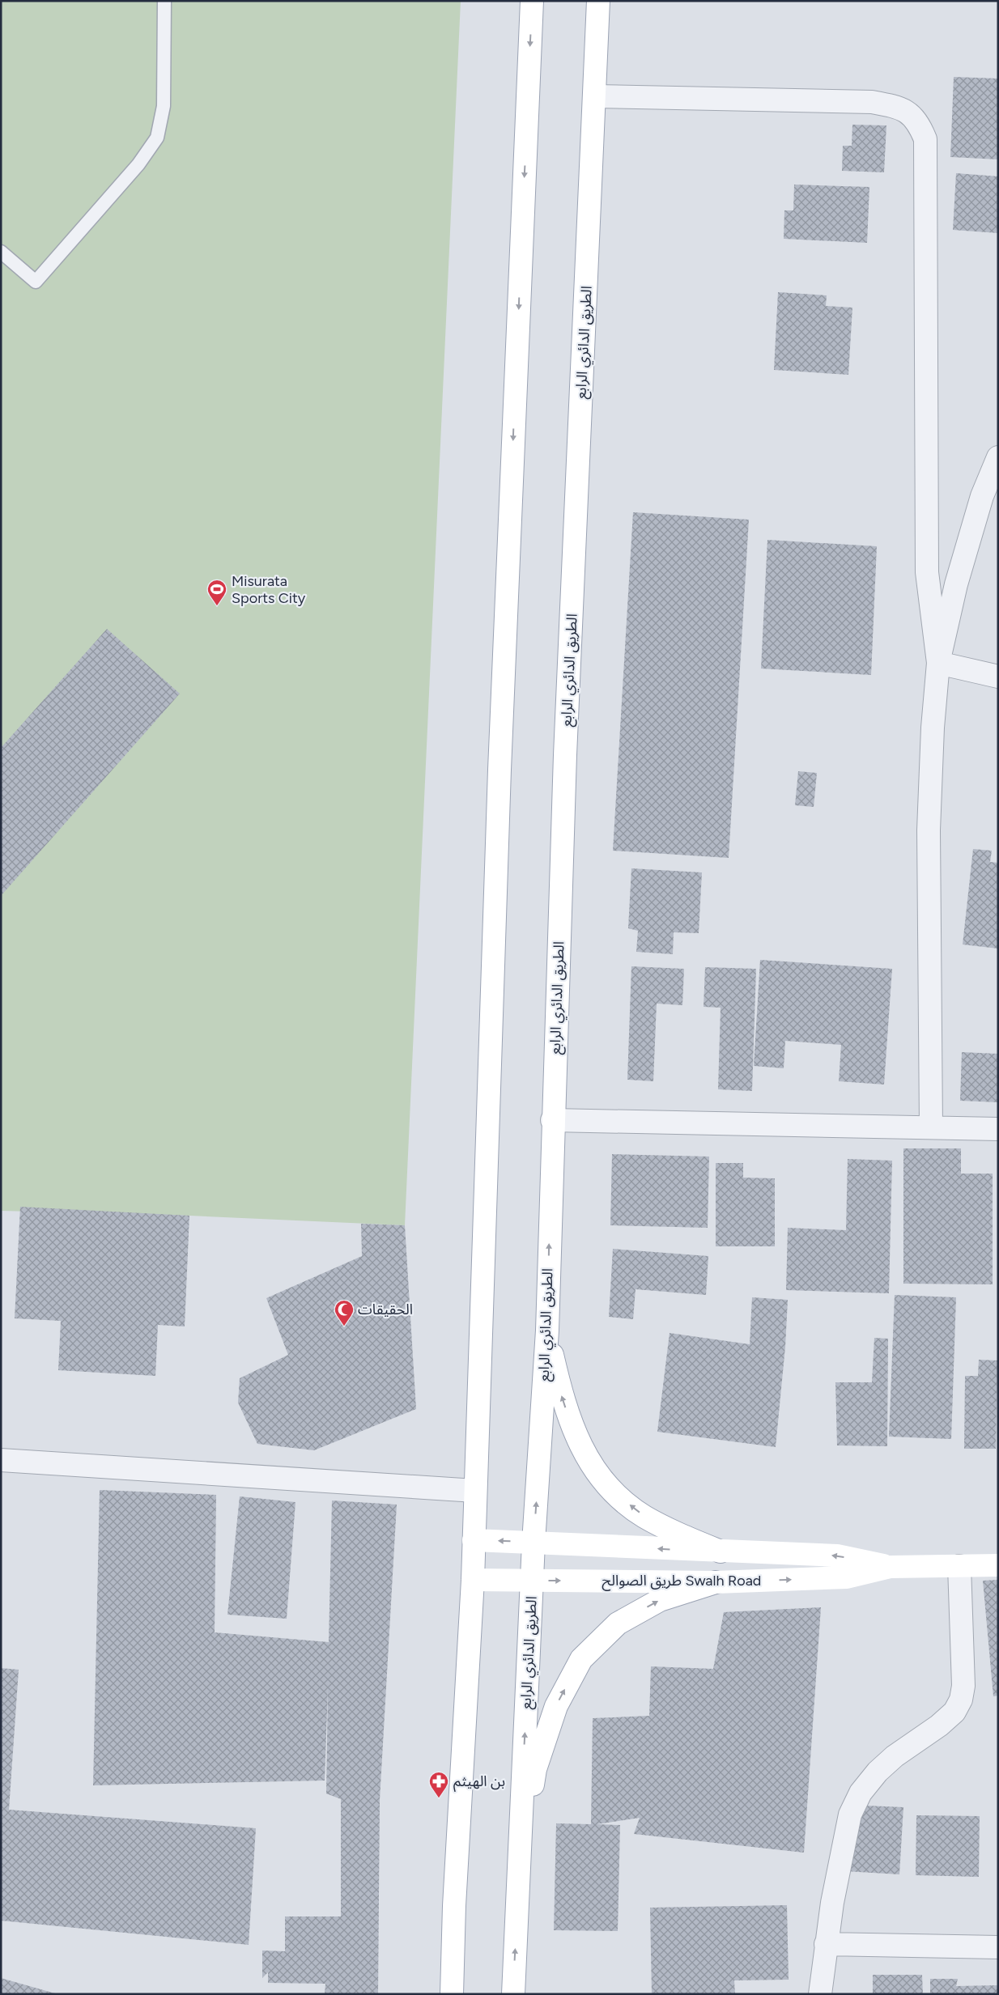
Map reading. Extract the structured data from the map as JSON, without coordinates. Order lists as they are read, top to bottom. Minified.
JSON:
{"streets":{"main road":["الطريق الدائري الرابع","طريق الصوالح Swalh Road"]},"crossings":[["الطريق الدائري الرابع","طريق الصوالح Swalh Road"]],"places":{"sports":["Misurata Sports City"],"mosque":["الحقيقات"],"pharmacy":["بن الهيثم"]}}
